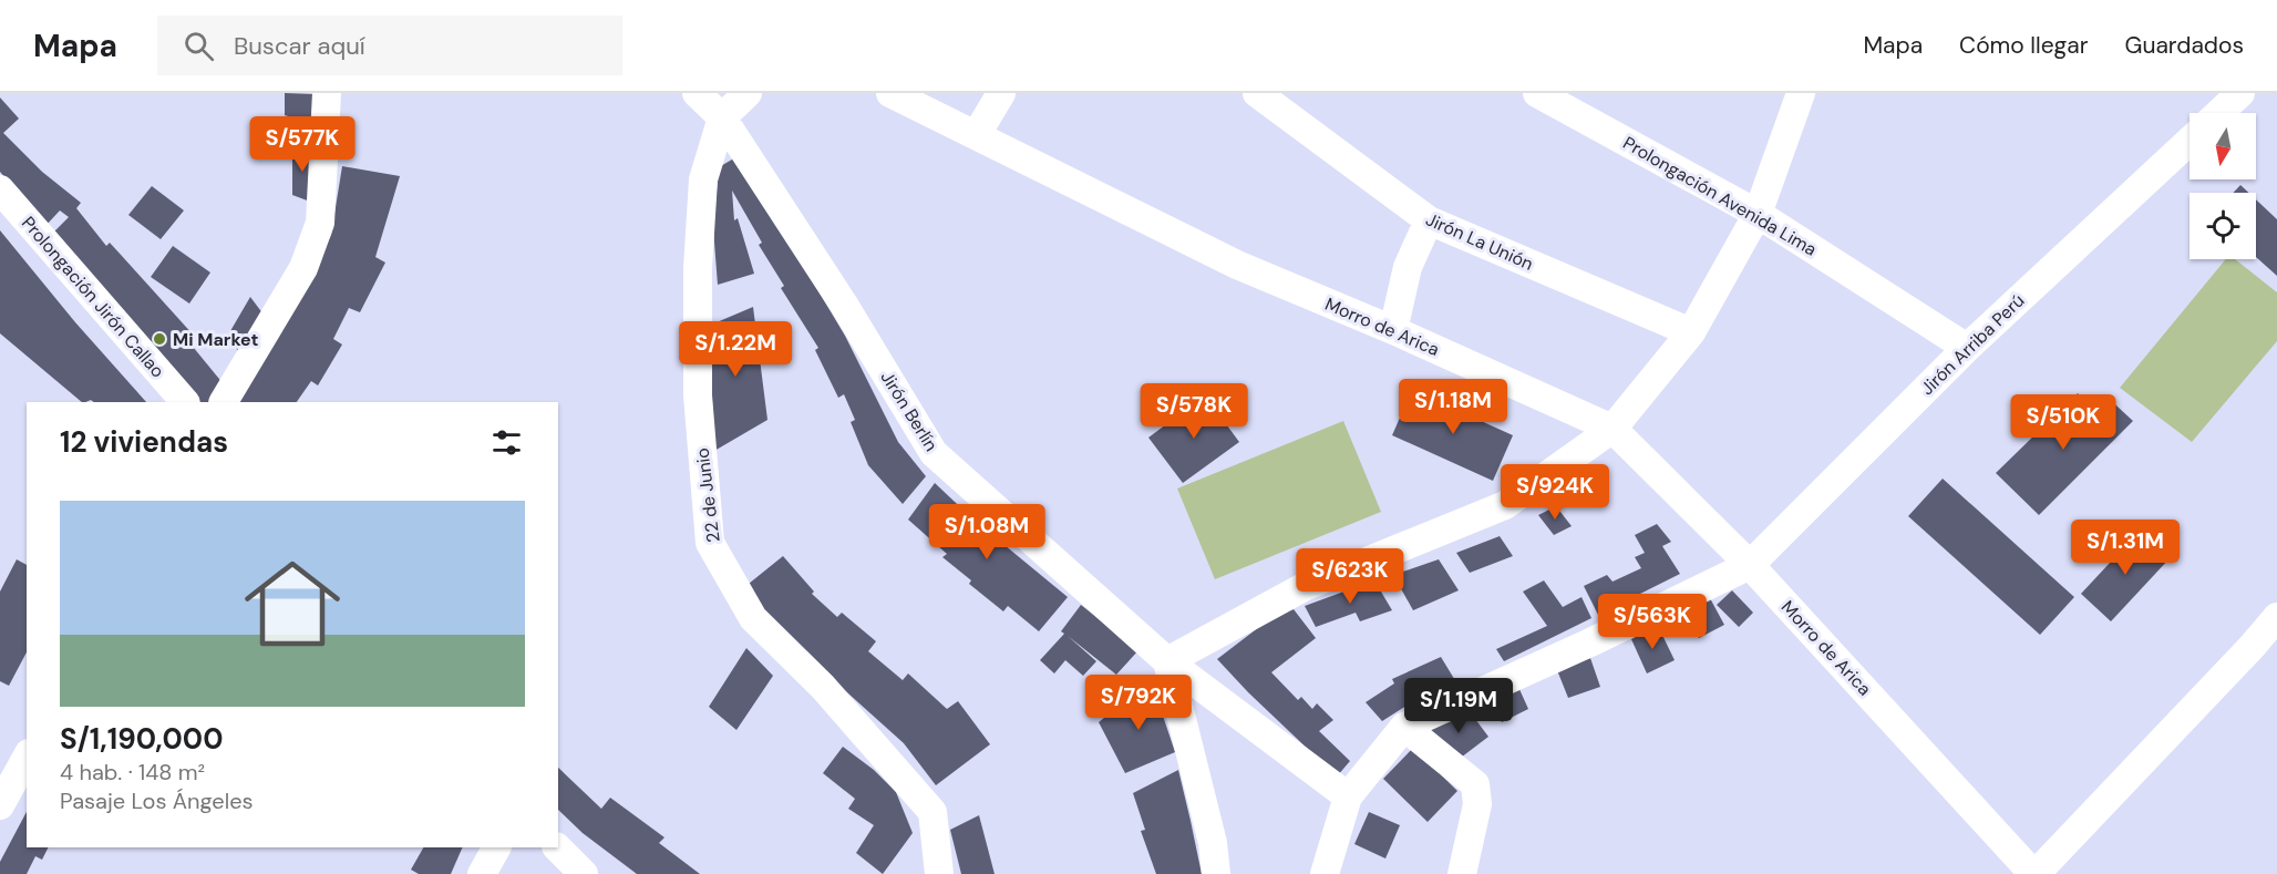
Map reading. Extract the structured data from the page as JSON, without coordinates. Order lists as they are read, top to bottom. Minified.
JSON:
{"streets":{"street":["Prolongación Avenida Lima","Jirón La Unión","Prolongación Jirón Callao","Morro de Arica","Jirón Arriba Perú","Jirón Berlín","22 de Junio"]},"crossings":[["Prolongación Avenida Lima","Jirón Arriba Perú"],["Morro de Arica","Jirón Arriba Perú"],["Jirón Berlín","22 de Junio"]],"places":["Mi Market"],"north":"bottom","page":{"header":"Mapa","search":"Buscar aquí","nav":["Mapa","Cómo llegar","Guardados"],"price":["S/577K","S/1.22M","S/1.18M","S/578K","S/510K","S/924K","S/1.08M","S/1.31M","S/623K","S/563K","S/792K","S/1.19M"],"heading":"12 viviendas","list":[{"name":"S/1,190,000","note":"4 hab. · 148 m² · Pasaje Los Ángeles"}]}}
